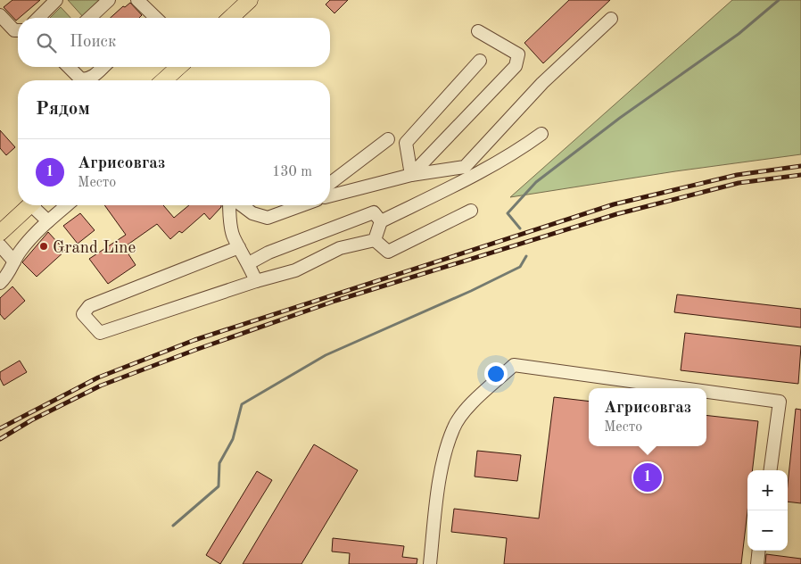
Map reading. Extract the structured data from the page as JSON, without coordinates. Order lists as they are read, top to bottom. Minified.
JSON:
{"places":["Grand Line"],"page":{"search":"Поиск","heading":"Рядом","list":[{"mark":"1","name":"Агрисовгаз","note":"Место","value":"130 m"}],"popup":["Агрисовгаз","Место"],"pins":"1","map_buttons":["+","−"]}}
